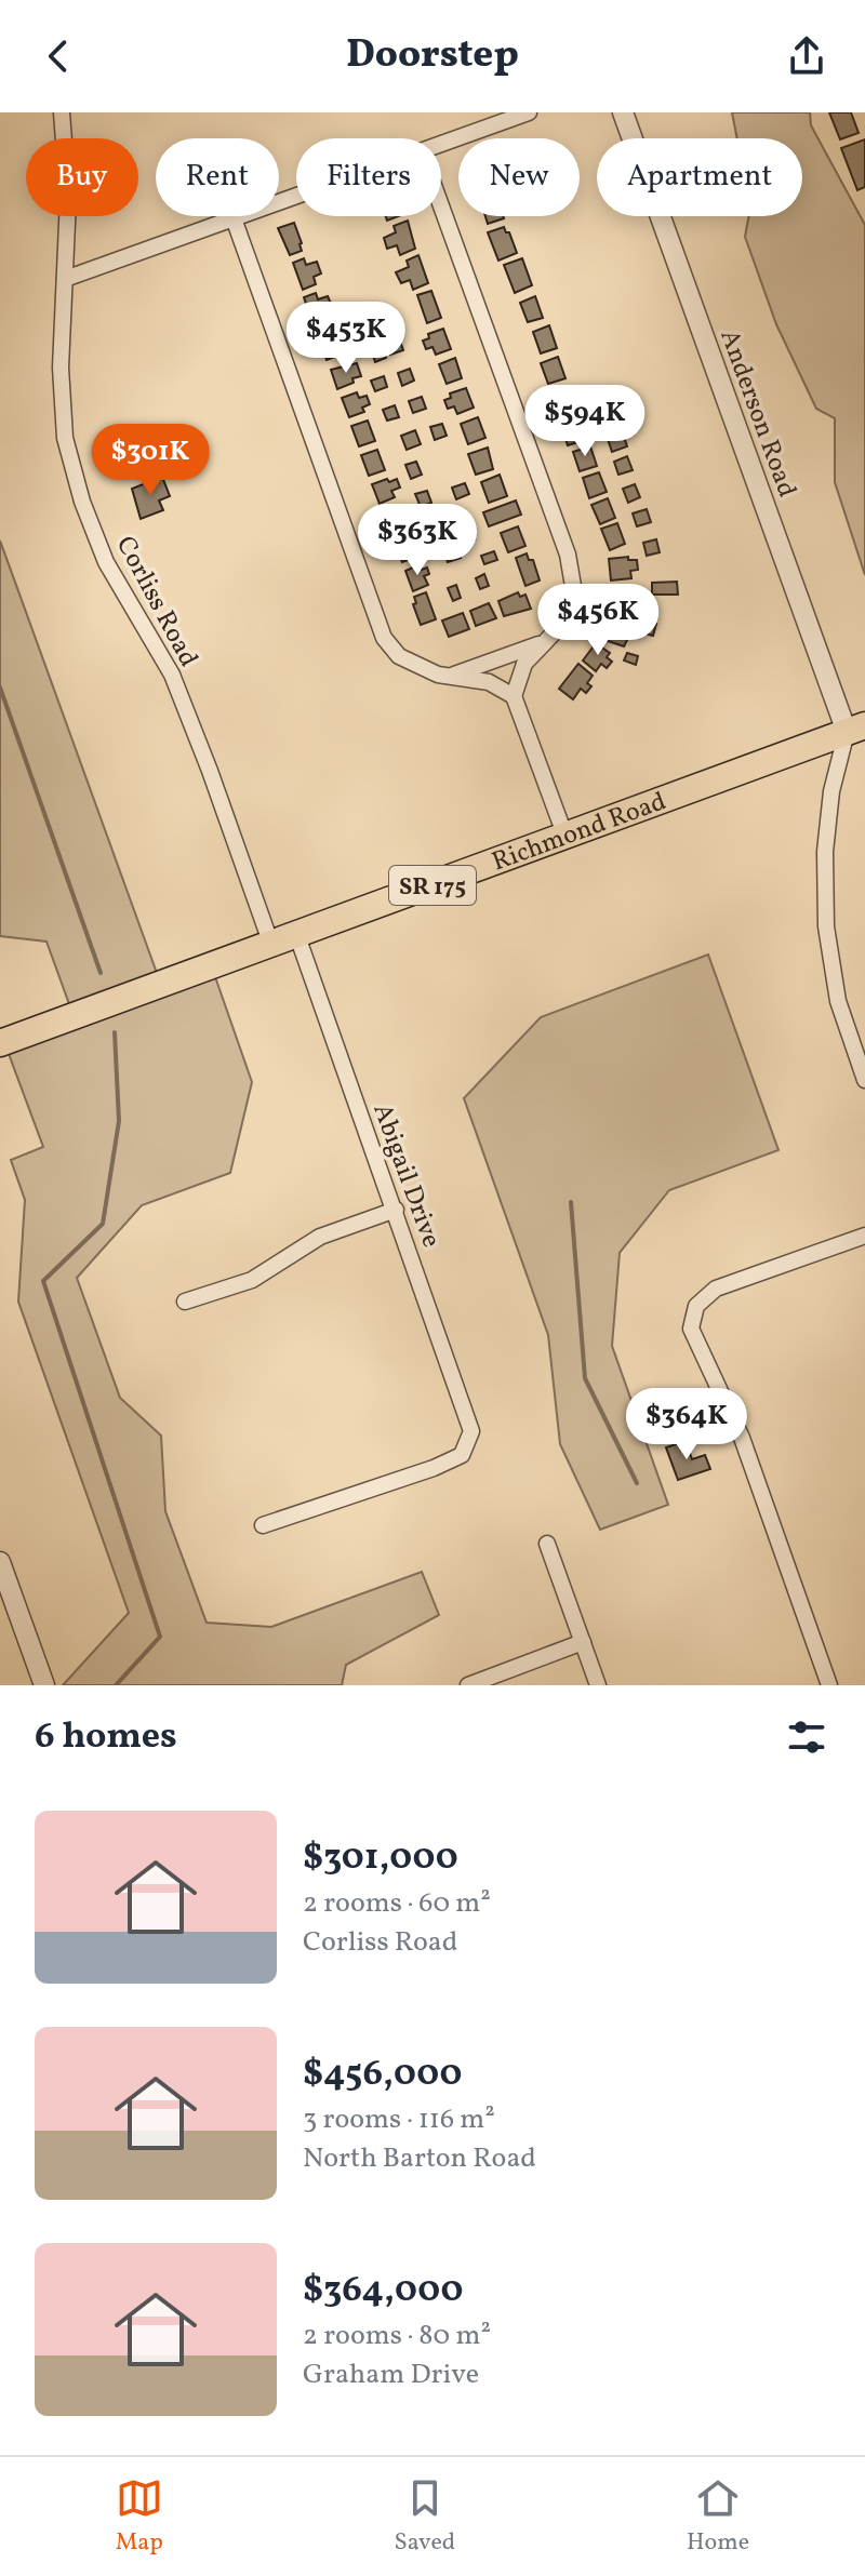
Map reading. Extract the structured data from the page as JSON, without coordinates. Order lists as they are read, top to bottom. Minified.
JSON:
{"streets":{"main road":["Richmond Road","SR 175"],"street":["Anderson Road","Corliss Road","Abigail Drive"]},"crossings":[["Anderson Road","Richmond Road"],["Corliss Road","Richmond Road"],["Richmond Road","Abigail Drive"]],"page":{"header":"Doorstep","chip":["Buy","Rent","Filters","New","Apartment"],"price":["$453K","$594K","$301K","$363K","$456K","$364K"],"heading":"6 homes","list":[{"name":"$301,000","note":"2 rooms · 60 m² · Corliss Road"},{"name":"$456,000","note":"3 rooms · 116 m² · North Barton Road"},{"name":"$364,000","note":"2 rooms · 80 m² · Graham Drive"}],"tabs":["Map","Saved","Home"]}}
